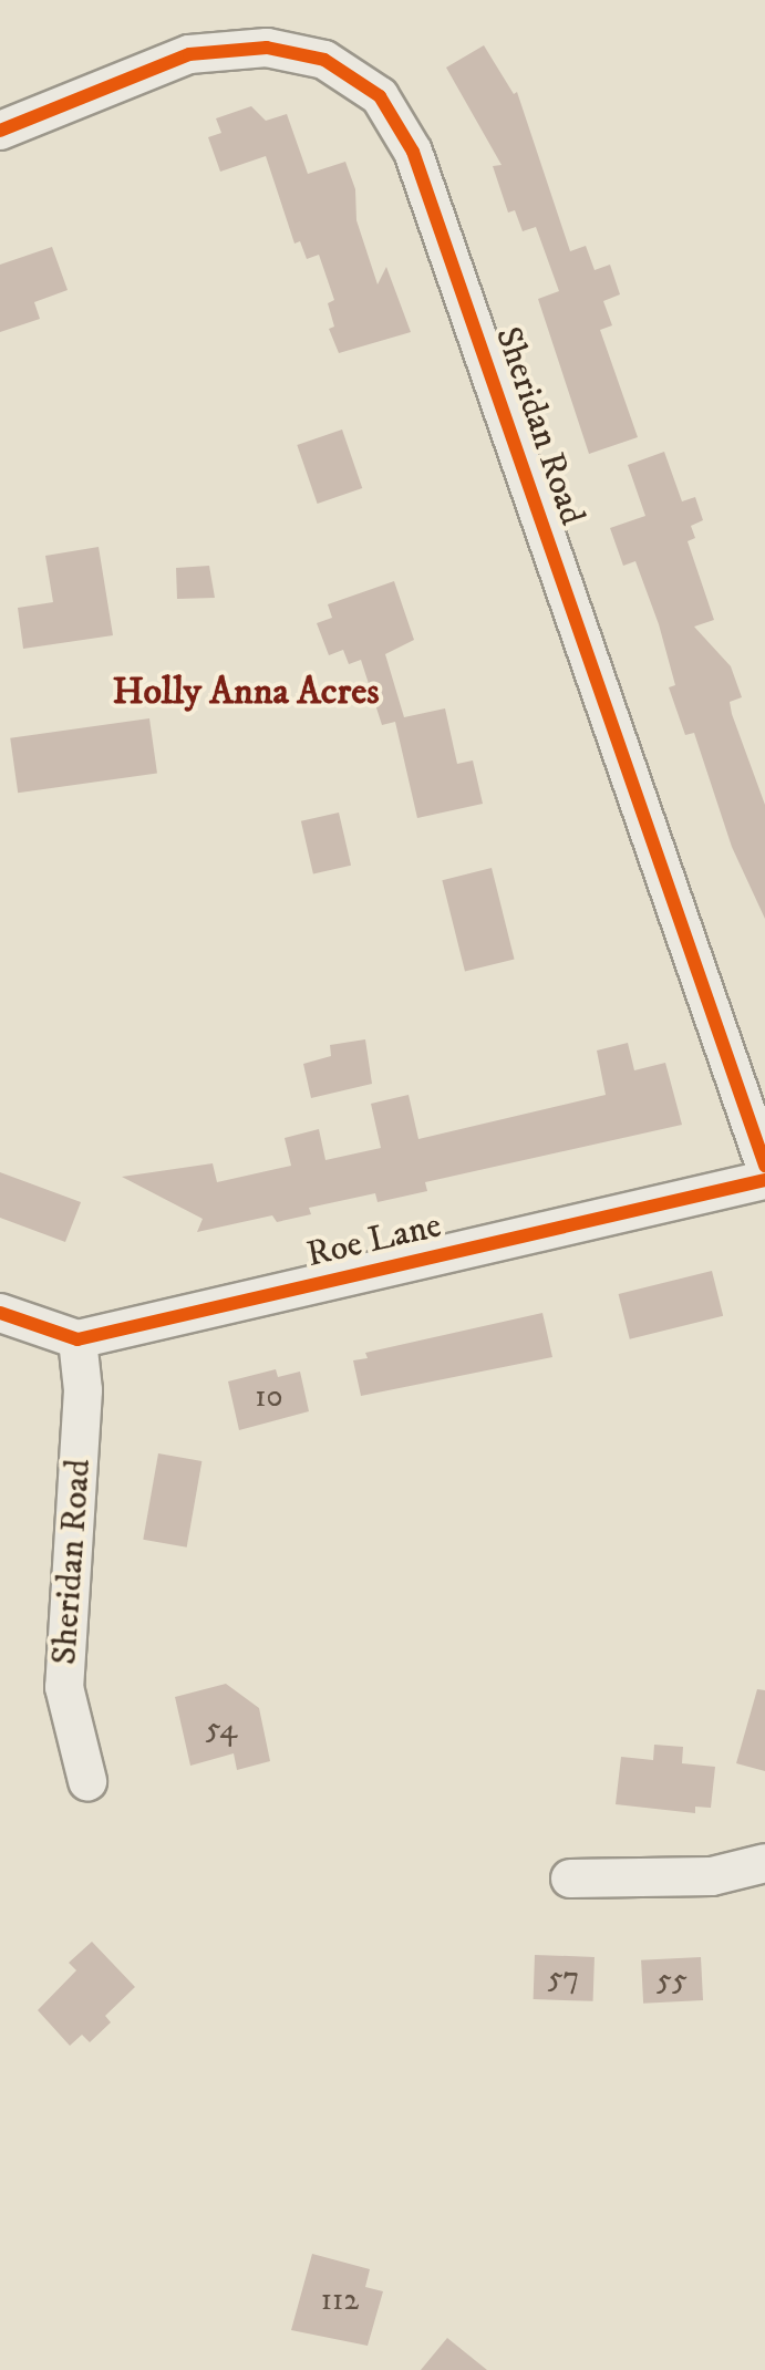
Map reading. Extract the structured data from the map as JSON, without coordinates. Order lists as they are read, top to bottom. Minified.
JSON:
{"streets":{"street":["Sheridan Road","Roe Lane"]},"crossings":[["Sheridan Road","Roe Lane"]],"districts":["Holly Anna Acres"],"house_numbers":["10","54","57","55","112"]}
